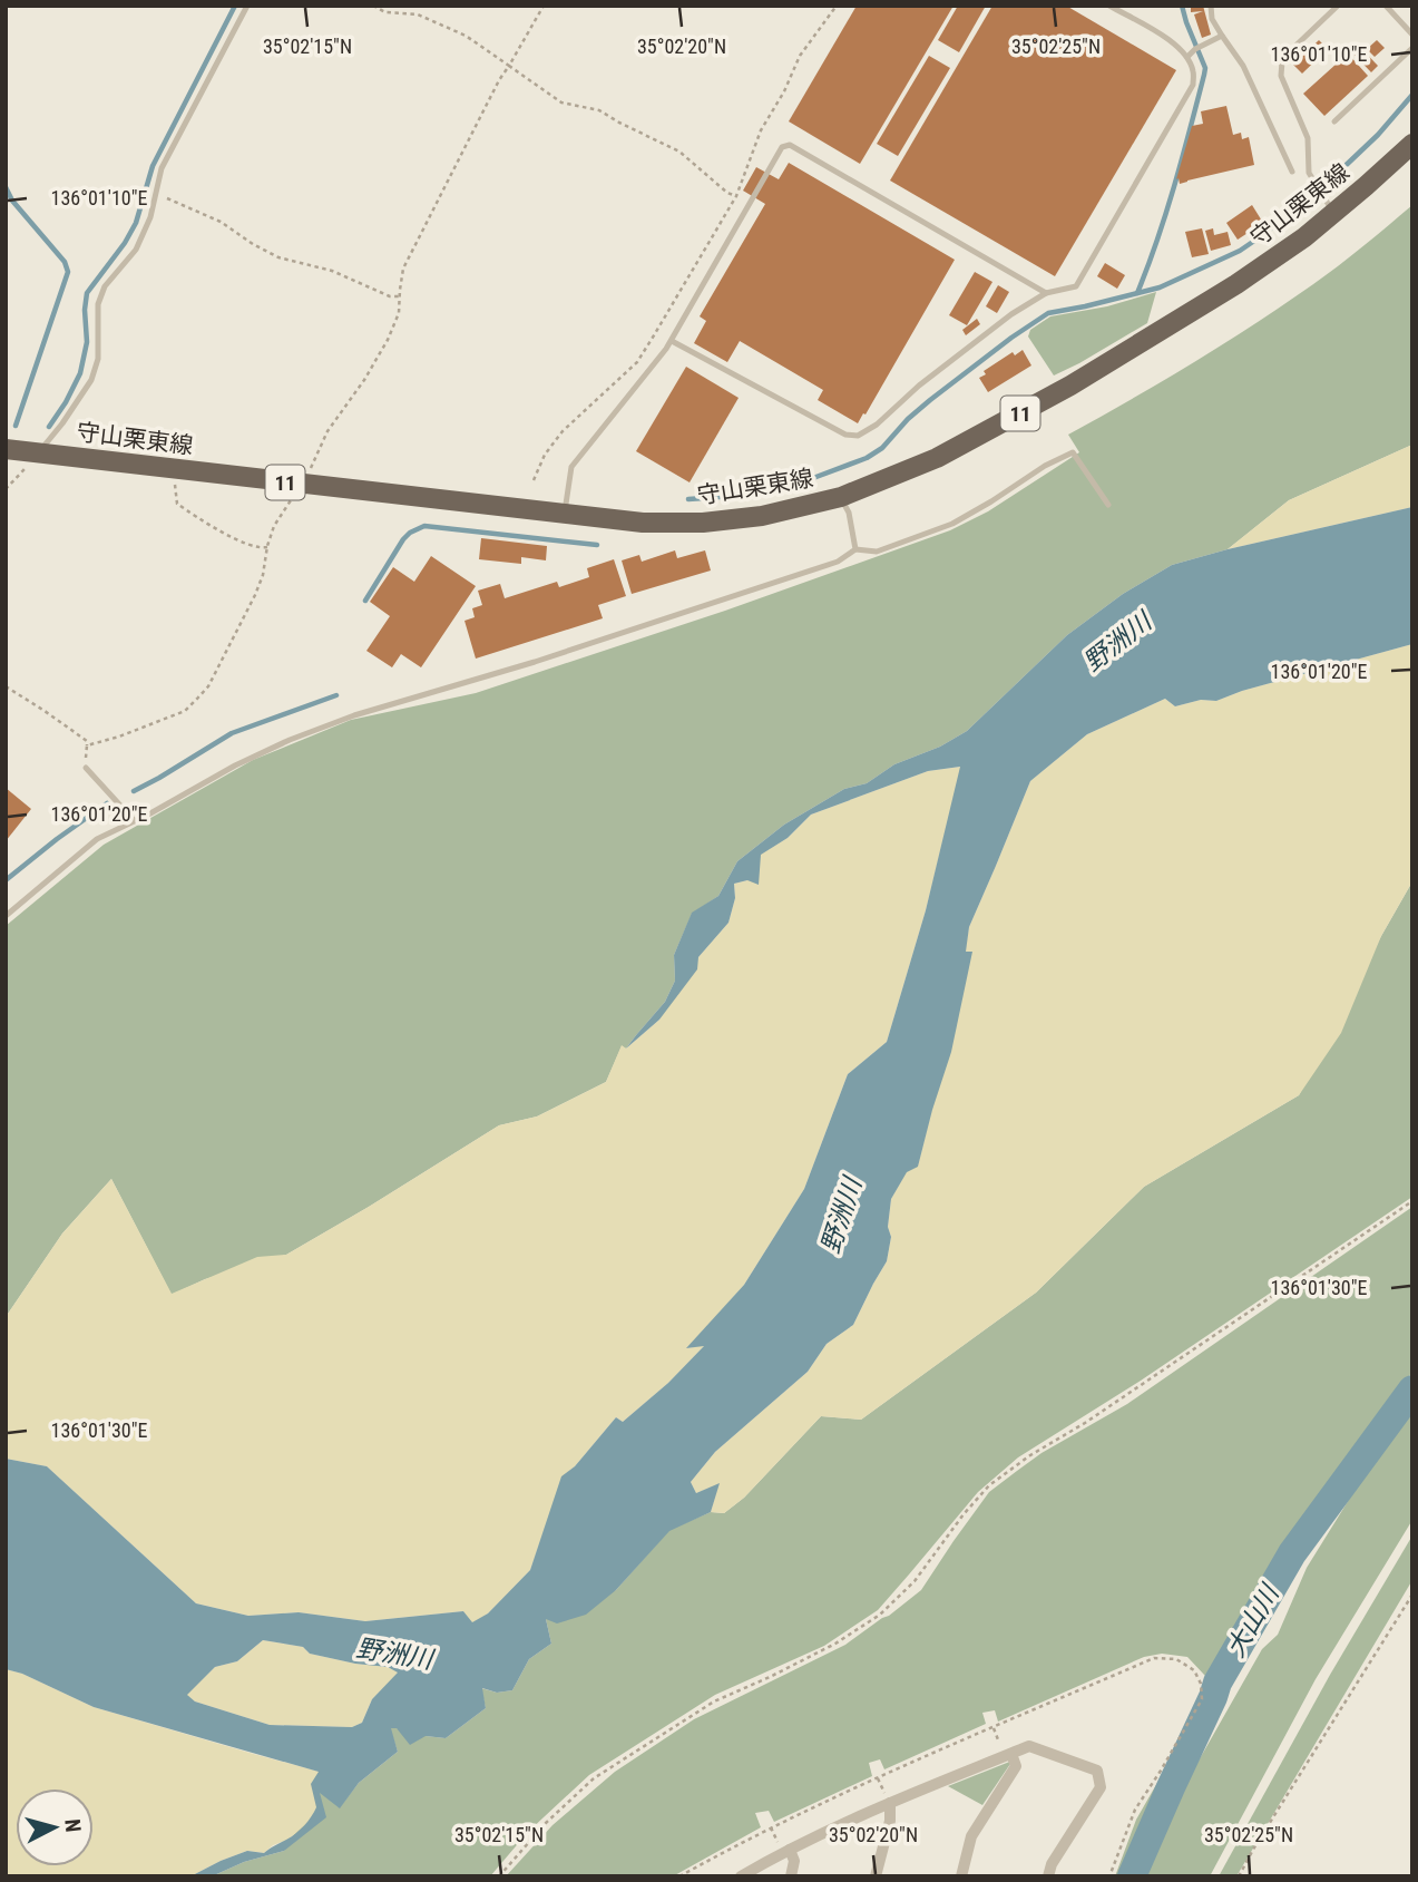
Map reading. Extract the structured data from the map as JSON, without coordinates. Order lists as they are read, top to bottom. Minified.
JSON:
{"streets":{"main road":["守山栗東線","11"]},"water":["野洲川","大山川"],"north":"right","coordinates":["35°02'15\"N","35°02'20\"N","35°02'25\"N","136°01'10\"E","136°01'20\"E","136°01'30\"E"]}
